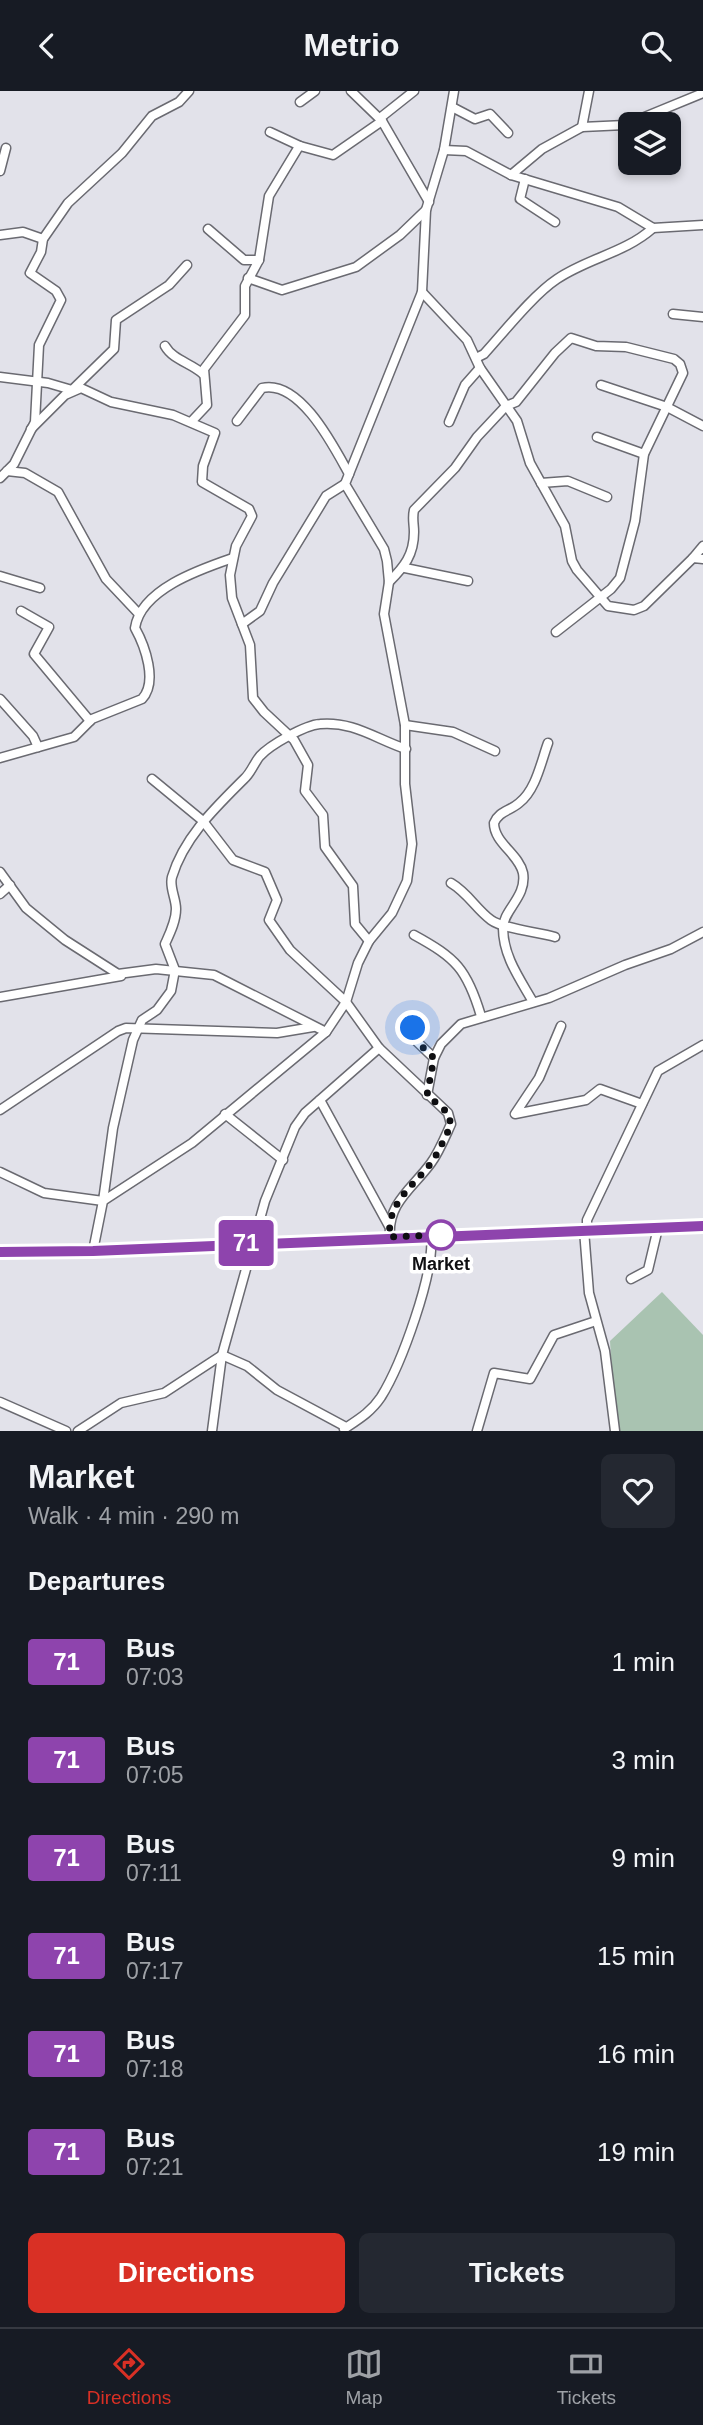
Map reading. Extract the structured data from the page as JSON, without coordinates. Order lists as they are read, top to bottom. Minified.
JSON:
{"places":["Market"],"lines":["bus line 71"],"page":{"header":"Metrio","on_map":"71","heading":[["Market","Walk · 4 min · 290 m"],"Departures"],"list":[{"mark":"71","name":"Bus","note":"07:03","value":"1 min"},{"mark":"71","name":"Bus","note":"07:05","value":"3 min"},{"mark":"71","name":"Bus","note":"07:11","value":"9 min"},{"mark":"71","name":"Bus","note":"07:17","value":"15 min"},{"mark":"71","name":"Bus","note":"07:18","value":"16 min"},{"mark":"71","name":"Bus","note":"07:21","value":"19 min"}],"buttons":["Directions","Tickets"],"tabs":["Directions","Map","Tickets"]}}
